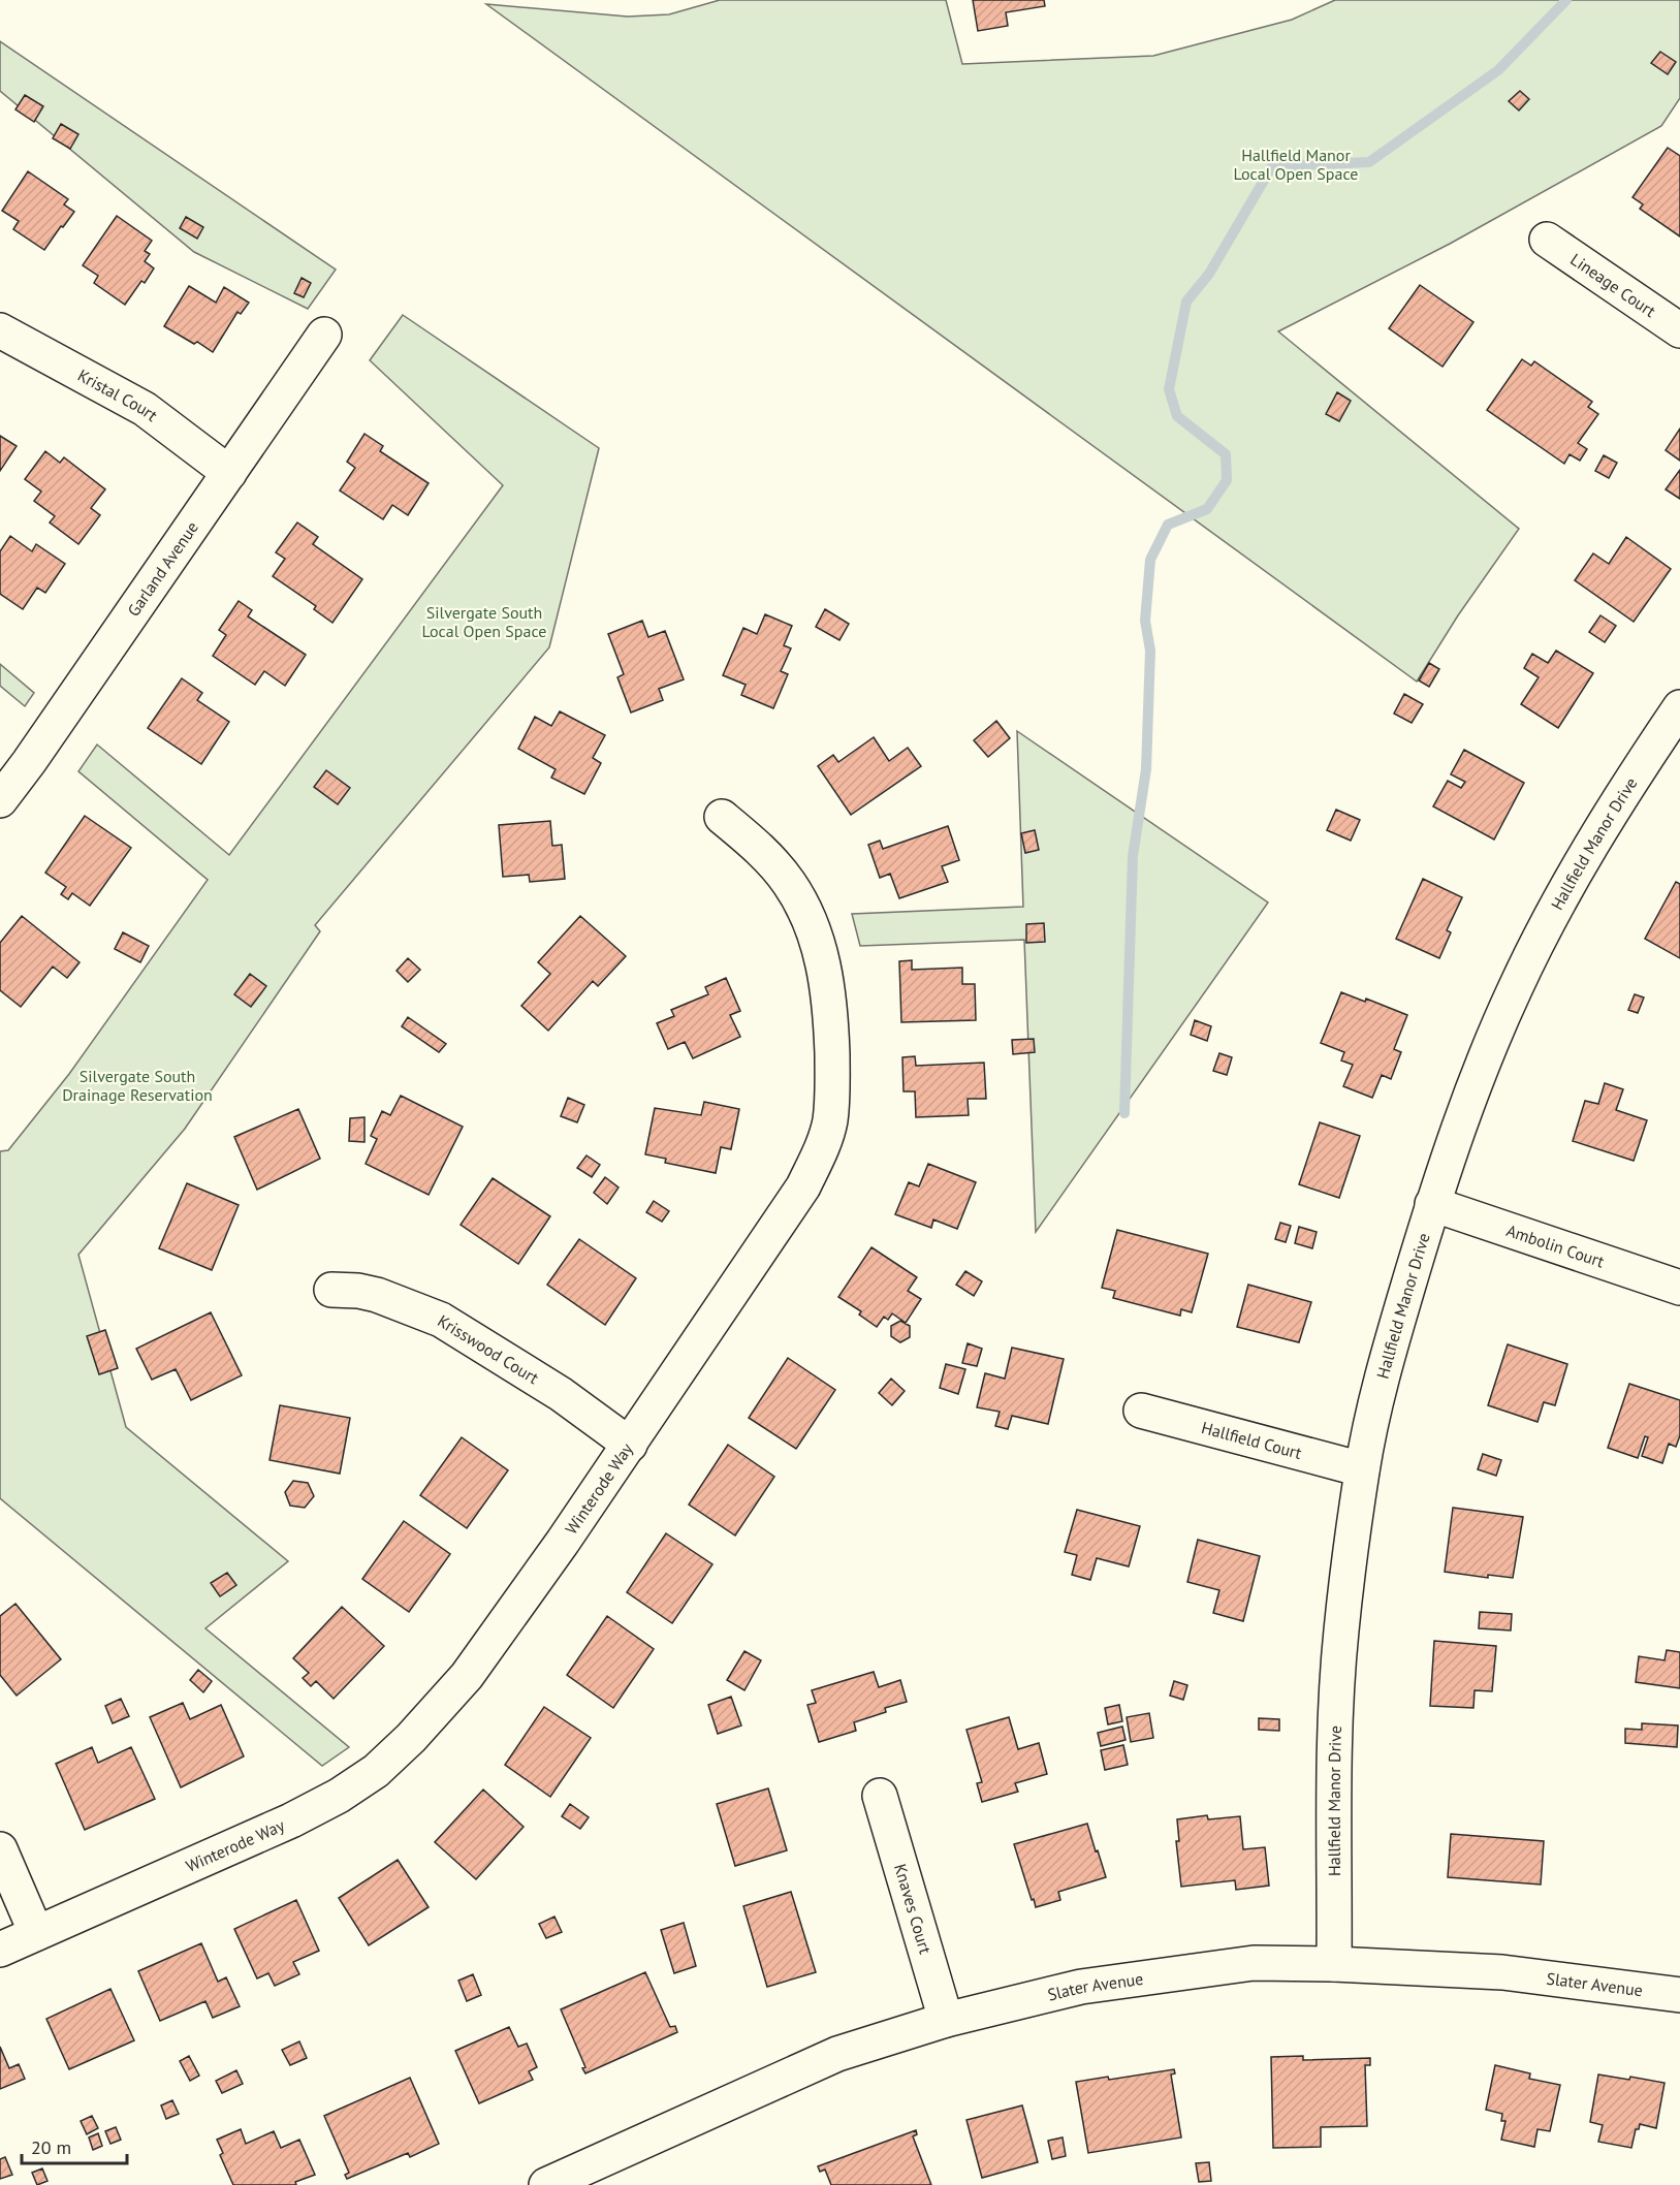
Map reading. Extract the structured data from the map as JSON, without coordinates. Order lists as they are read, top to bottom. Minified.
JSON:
{"streets":{"street":["Lineage Court","Kristal Court","Garland Avenue","Hallfield Manor Drive","Ambolin Court","Krisswood Court","Hallfield Court","Winterode Way","Knaves Court","Slater Avenue"]},"crossings":[["Kristal Court","Garland Avenue"],["Hallfield Manor Drive","Ambolin Court"],["Hallfield Manor Drive","Hallfield Court"],["Hallfield Manor Drive","Slater Avenue"],["Krisswood Court","Winterode Way"],["Knaves Court","Slater Avenue"]],"parks":["Hallfield Manor Local Open Space","Silvergate South Local Open Space","Silvergate South Drainage Reservation"],"scale_bar":"20 m"}
